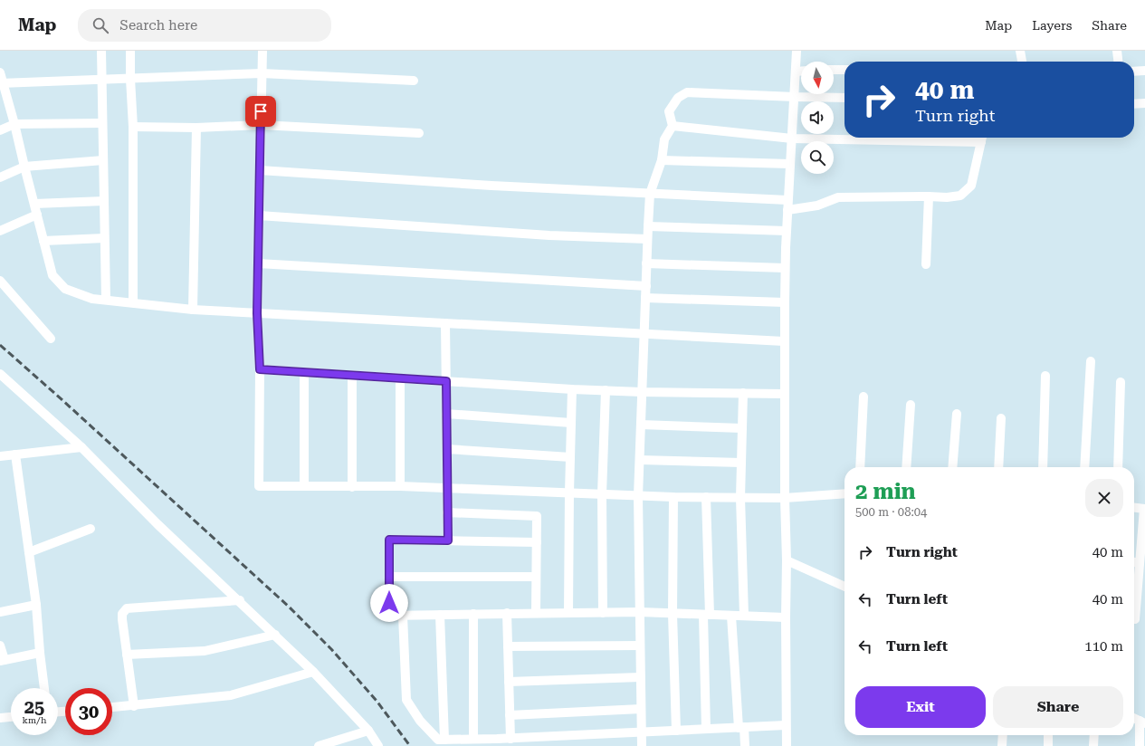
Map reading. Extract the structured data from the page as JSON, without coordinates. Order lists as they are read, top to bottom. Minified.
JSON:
{"north":"bottom","page":{"header":"Map","search":"Search here","nav":["Map","Layers","Share"],"turn":["40 m","Turn right"],"heading":["2 min","500 m · 08:04"],"list":[{"name":"Turn right","value":"40 m"},{"name":"Turn left","value":"40 m"},{"name":"Turn left","value":"110 m"}],"buttons":["Exit","Share"],"speed":"25 km/h","limit":"30"}}
